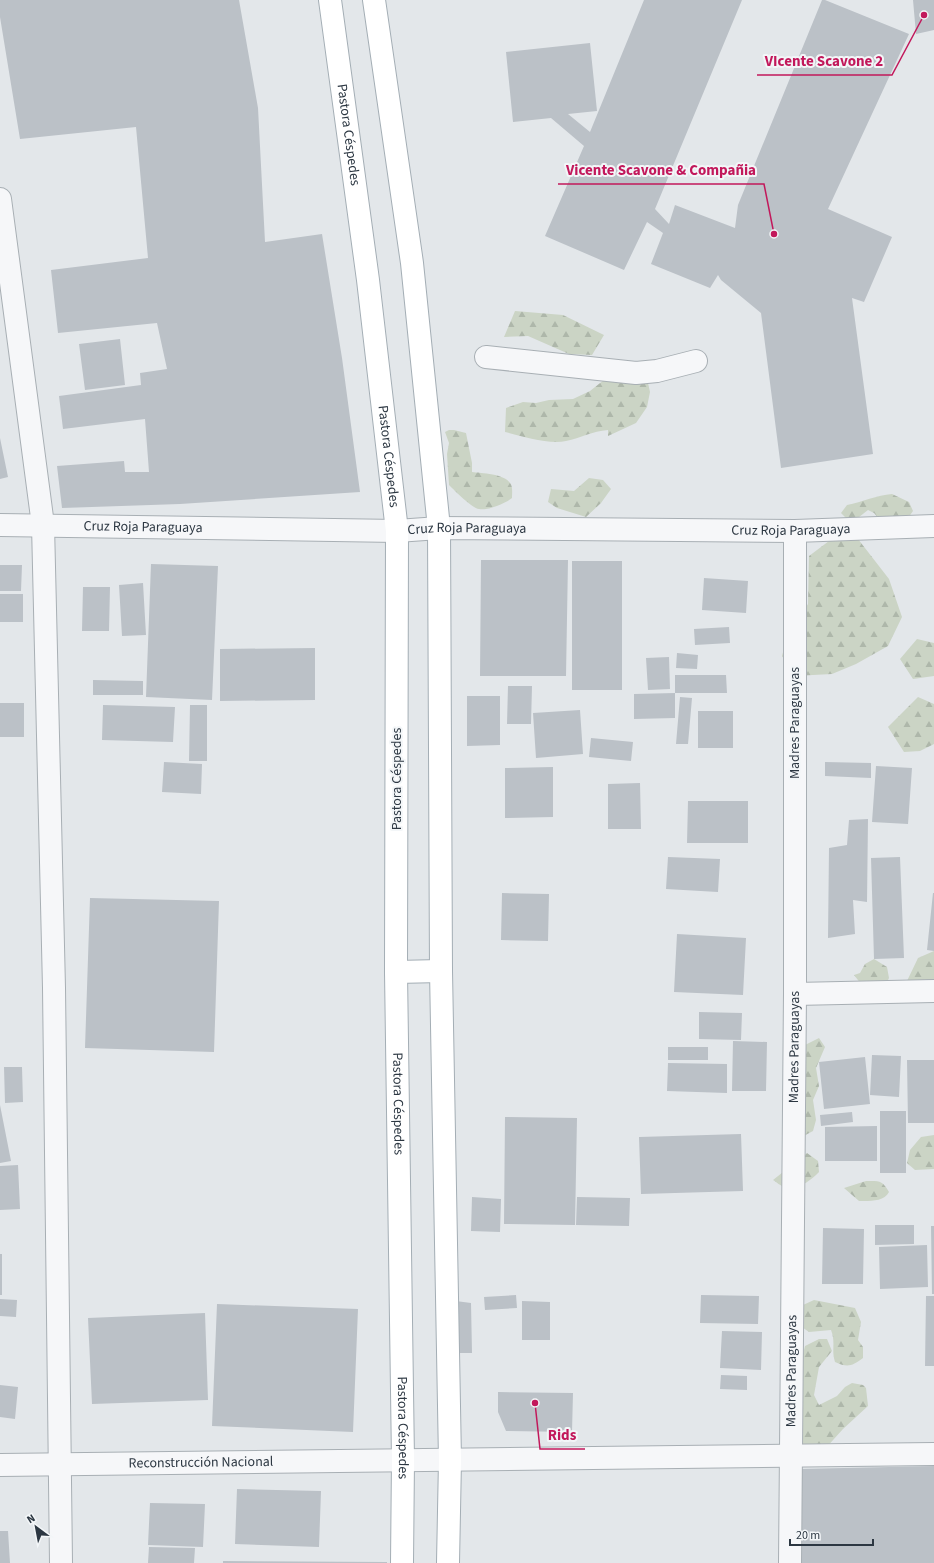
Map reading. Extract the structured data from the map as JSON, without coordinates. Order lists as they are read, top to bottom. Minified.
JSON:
{"streets":{"main road":["Pastora Céspedes"],"street":["Cruz Roja Paraguaya","Madres Paraguayas","Reconstrucción Nacional"]},"crossings":[["Pastora Céspedes","Cruz Roja Paraguaya"],["Pastora Céspedes","Reconstrucción Nacional"],["Cruz Roja Paraguaya","Madres Paraguayas"],["Madres Paraguayas","Reconstrucción Nacional"]],"places":["VIcente Scavone 2","Vicente Scavone & Compañia","Rids"],"scale_bar":"20 m","north":"top left"}
